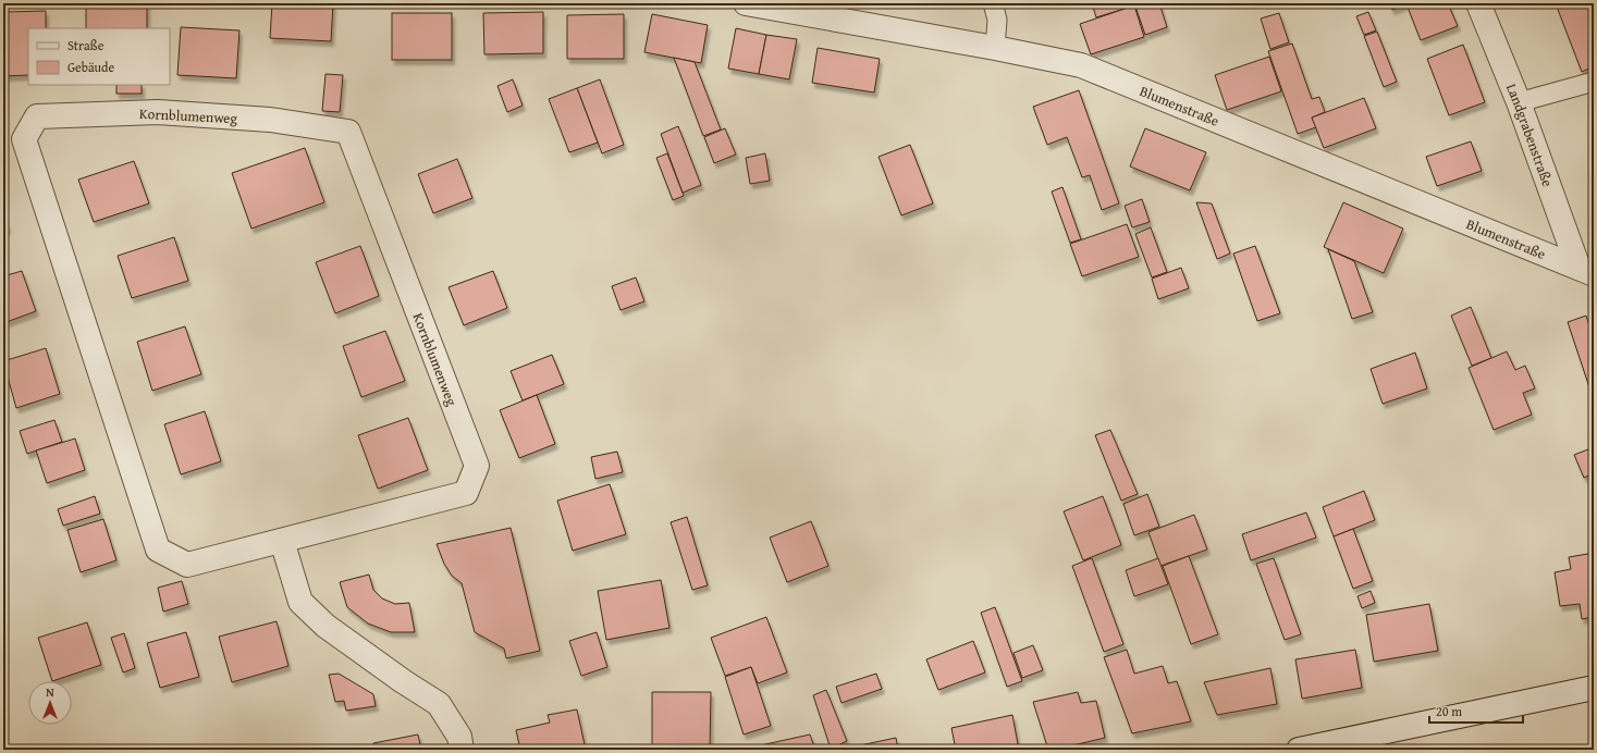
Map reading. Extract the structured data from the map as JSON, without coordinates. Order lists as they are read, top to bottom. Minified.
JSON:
{"streets":{"street":["Blumenstraße","Kornblumenweg","Landgrabenstraße"]},"crossings":[["Blumenstraße","Landgrabenstraße"]],"legend":["Straße","Gebäude"],"scale_bar":"20 m","north":"top"}
